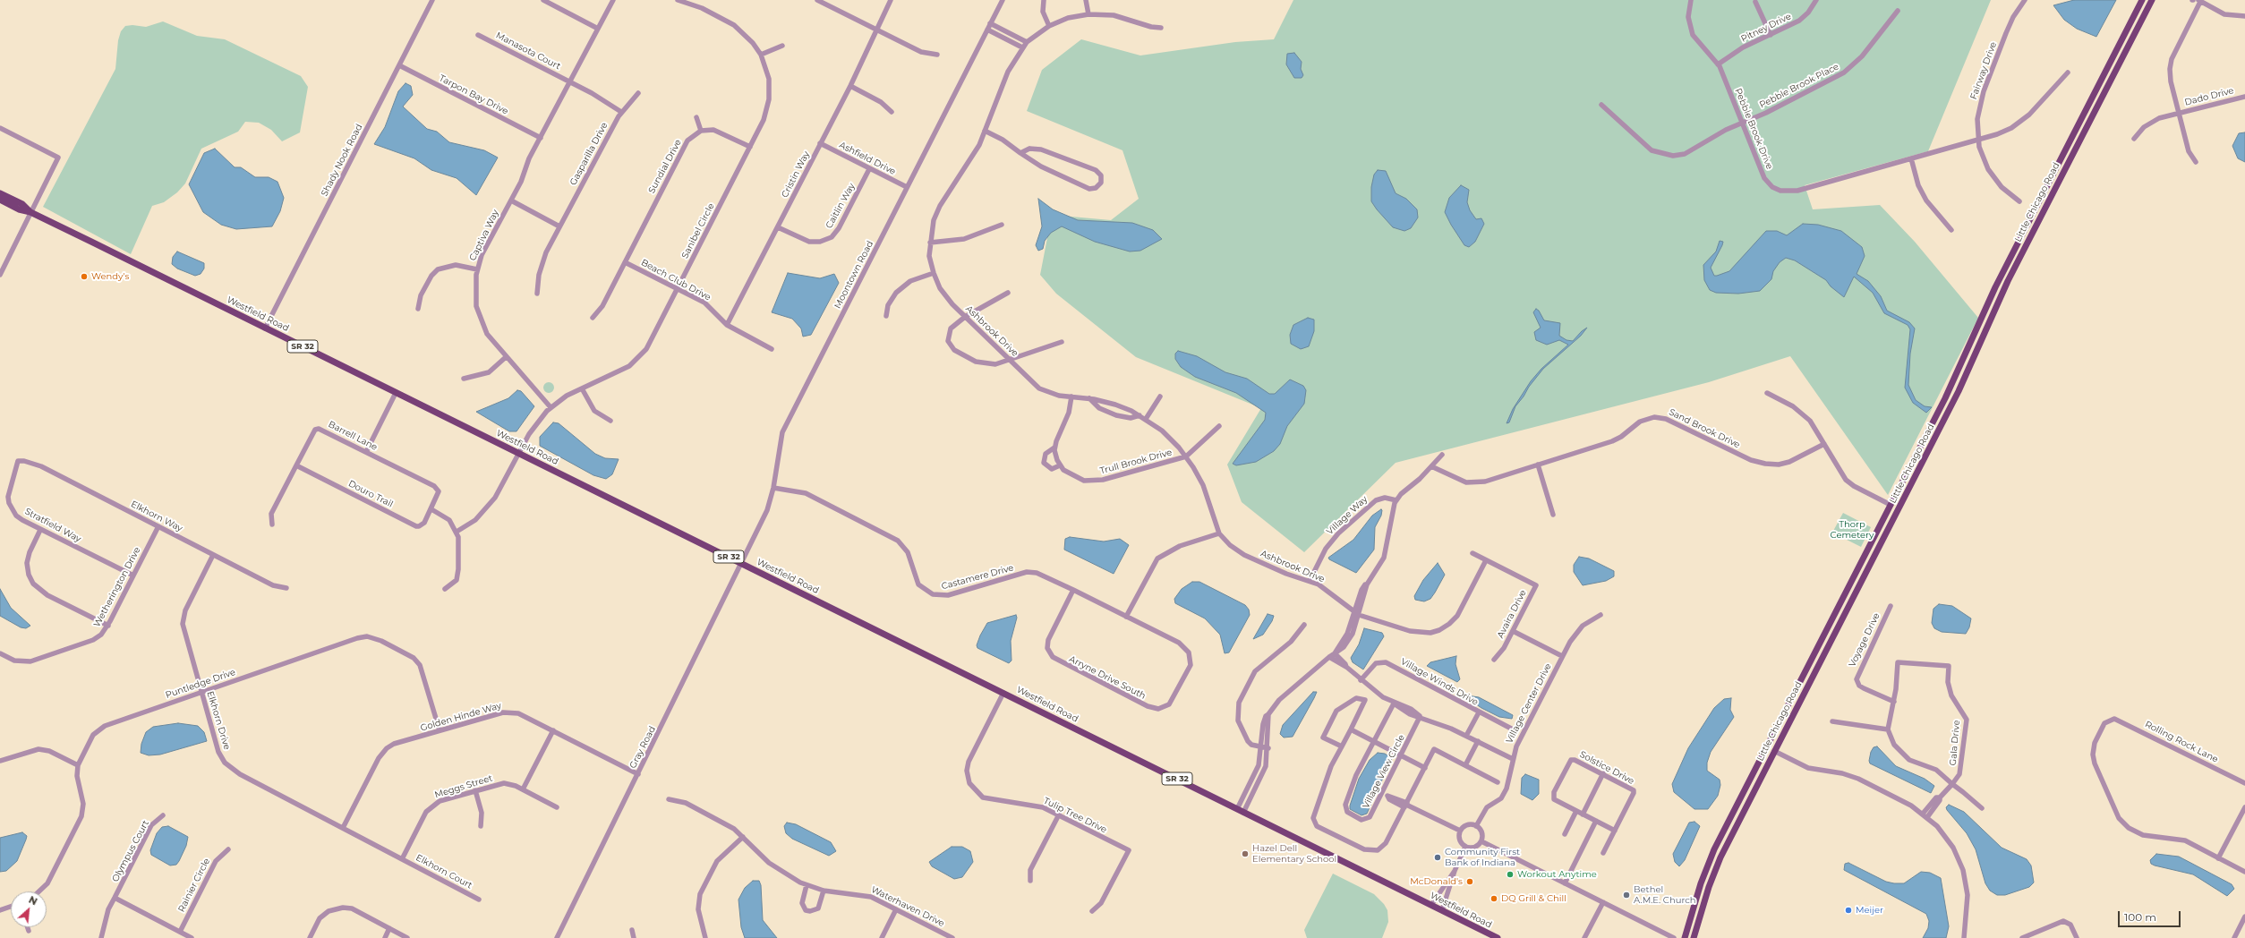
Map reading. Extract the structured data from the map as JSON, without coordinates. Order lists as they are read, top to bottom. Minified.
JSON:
{"streets":{"main road":["Little Chicago Road","Westfield Road","SR 32"],"street":["Pitney Drive","Manasota Court","Fairway Drive","Pebble Brook Place","Tarpon Bay Drive","Dado Drive","Pebble Brook Drive","Gasparilla Drive","Ashfield Drive","Shady Nook Road","Sundial Drive","Cristin Way","Caitlin Way","Sanibel Circle","Captiva Way","Moontown Road","Beach Club Drive","Ashbrook Drive","Sand Brook Drive","Barrell Lane","Trull Brook Drive","Douro Trail","Village Way","Elkhorn Way","Stratfield Way","Castamere Drive","Wetherington Drive","Avaira Drive","Voyage Drive","Arryne Drive South","Village Winds Drive","Puntledge Drive","Village Center Drive","Golden Hinde Way","Elkhorn Drive","Rolling Rock Lane","Gala Drive","Gray Road","Solstice Drive","Village View Circle","Meggs Street","Tulip Tree Drive","Olympus Court","Elkhorn Court","Rainier Circle","Waterhaven Drive"]},"crossings":[["Pitney Drive","Pebble Brook Drive"],["Manasota Court","Captiva Way"],["Fairway Drive","Pebble Brook Drive"],["Pebble Brook Place","Pebble Brook Drive"],["Tarpon Bay Drive","Shady Nook Road"],["Tarpon Bay Drive","Captiva Way"],["Ashfield Drive","Cristin Way"],["Ashfield Drive","Caitlin Way"],["Ashfield Drive","Moontown Road"],["Shady Nook Road","Westfield Road"],["Sundial Drive","Beach Club Drive"],["Cristin Way","Caitlin Way"],["Cristin Way","Beach Club Drive"],["Sanibel Circle","Captiva Way"],["Sanibel Circle","Beach Club Drive"],["Sanibel Circle","Westfield Road"],["Moontown Road","Westfield Road"],["Moontown Road","Castamere Drive"],["Moontown Road","Gray Road"],["Westfield Road","Gray Road"],["Westfield Road","Tulip Tree Drive"],["Ashbrook Drive","Trull Brook Drive"],["Ashbrook Drive","Village Way"],["Barrell Lane","Douro Trail"],["Elkhorn Way","Stratfield Way"],["Elkhorn Way","Wetherington Drive"],["Elkhorn Way","Elkhorn Drive"],["Stratfield Way","Wetherington Drive"],["Castamere Drive","Arryne Drive South"],["Voyage Drive","Gala Drive"],["Puntledge Drive","Golden Hinde Way"],["Puntledge Drive","Elkhorn Drive"],["Golden Hinde Way","Elkhorn Drive"],["Golden Hinde Way","Gray Road"],["Elkhorn Drive","Meggs Street"],["Elkhorn Drive","Elkhorn Court"],["Meggs Street","Elkhorn Court"]],"parks":["Thorp Cemetery"],"places":["Wendy's","Hazel Dell Elementary School","Community First Bank of Indiana","Workout Anytime","McDonald's","Bethel A.M.E. Church","DQ Grill & Chill","Meijer"],"scale_bar":"100 m","north":"top right"}
